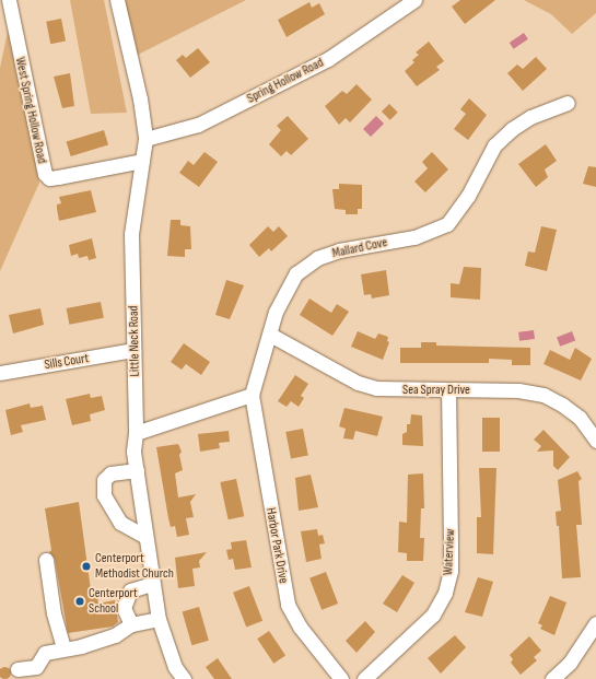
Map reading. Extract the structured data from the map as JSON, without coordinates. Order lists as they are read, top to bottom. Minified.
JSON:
{"streets":{"street":["Spring Hollow Road","West Spring Hollow Road","Mallard Cove","Little Neck Road","Sills Court","Sea Spray Drive","Harbor Park Drive","Waterview"]},"crossings":[["Spring Hollow Road","Little Neck Road"],["West Spring Hollow Road","Little Neck Road"],["Mallard Cove","Sea Spray Drive"],["Mallard Cove","Harbor Park Drive"],["Little Neck Road","Sills Court"],["Sea Spray Drive","Waterview"]],"places":["Centerport Methodist Church","Centerport School"]}
